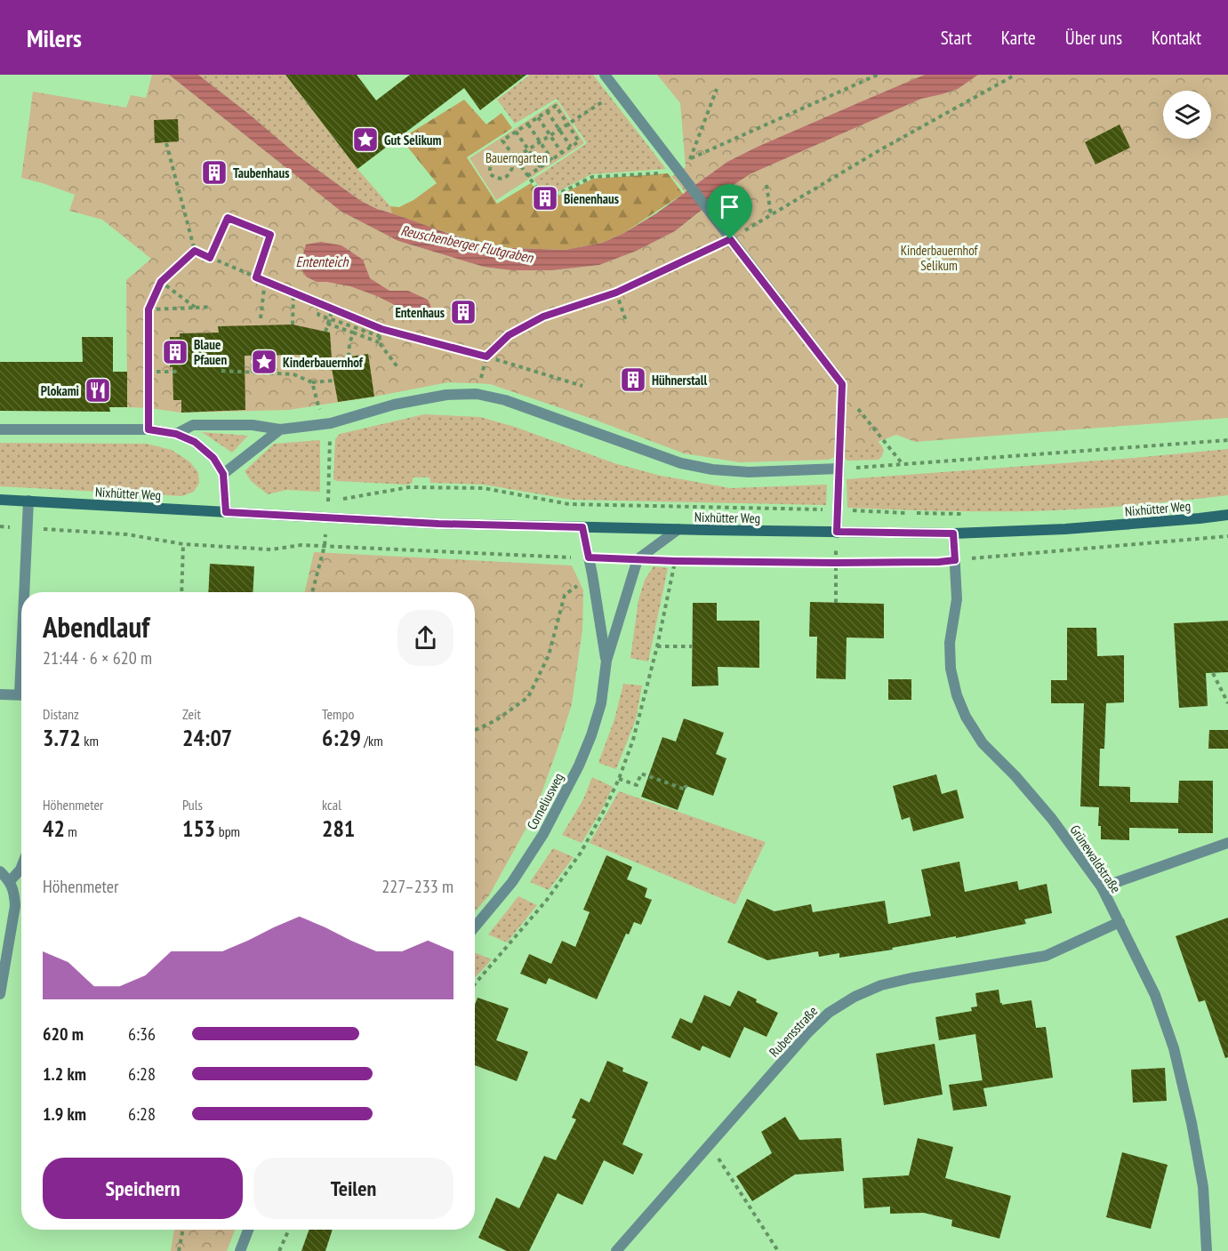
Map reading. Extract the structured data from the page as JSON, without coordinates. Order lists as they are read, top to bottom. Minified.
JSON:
{"streets":{"main road":["Nixhütter Weg"],"street":["Corneliusweg","Grünewaldstraße","Rubensstraße"]},"crossings":[["Nixhütter Weg","Corneliusweg"],["Nixhütter Weg","Grünewaldstraße"],["Grünewaldstraße","Rubensstraße"]],"water":["Reuschenberger Flutgraben","Ententeich"],"parks":["Bauerngarten","Kinderbauernhof Selikum"],"places":{"place":["Gut Selikum","Kinderbauernhof"],"building":["Taubenhaus","Bienenhaus","Entenhaus","Blaue Pfauen","Hühnerstall"],"restaurant":["Plokami"]},"page":{"header":"Milers","nav":["Start","Karte","Über uns","Kontakt"],"heading":["Abendlauf","21:44 · 6 × 620 m"],"stats":[["Distanz","3.72 km"],["Zeit","24:07"],["Tempo","6:29 /km"],["Höhenmeter","42 m"],["Puls","153 bpm"],["kcal","281"]],"chart":["Höhenmeter","227–233 m"],"list":[{"name":"620 m","note":"6:36"},{"name":"1.2 km","note":"6:28"},{"name":"1.9 km","note":"6:28"}],"buttons":["Speichern","Teilen"]}}
